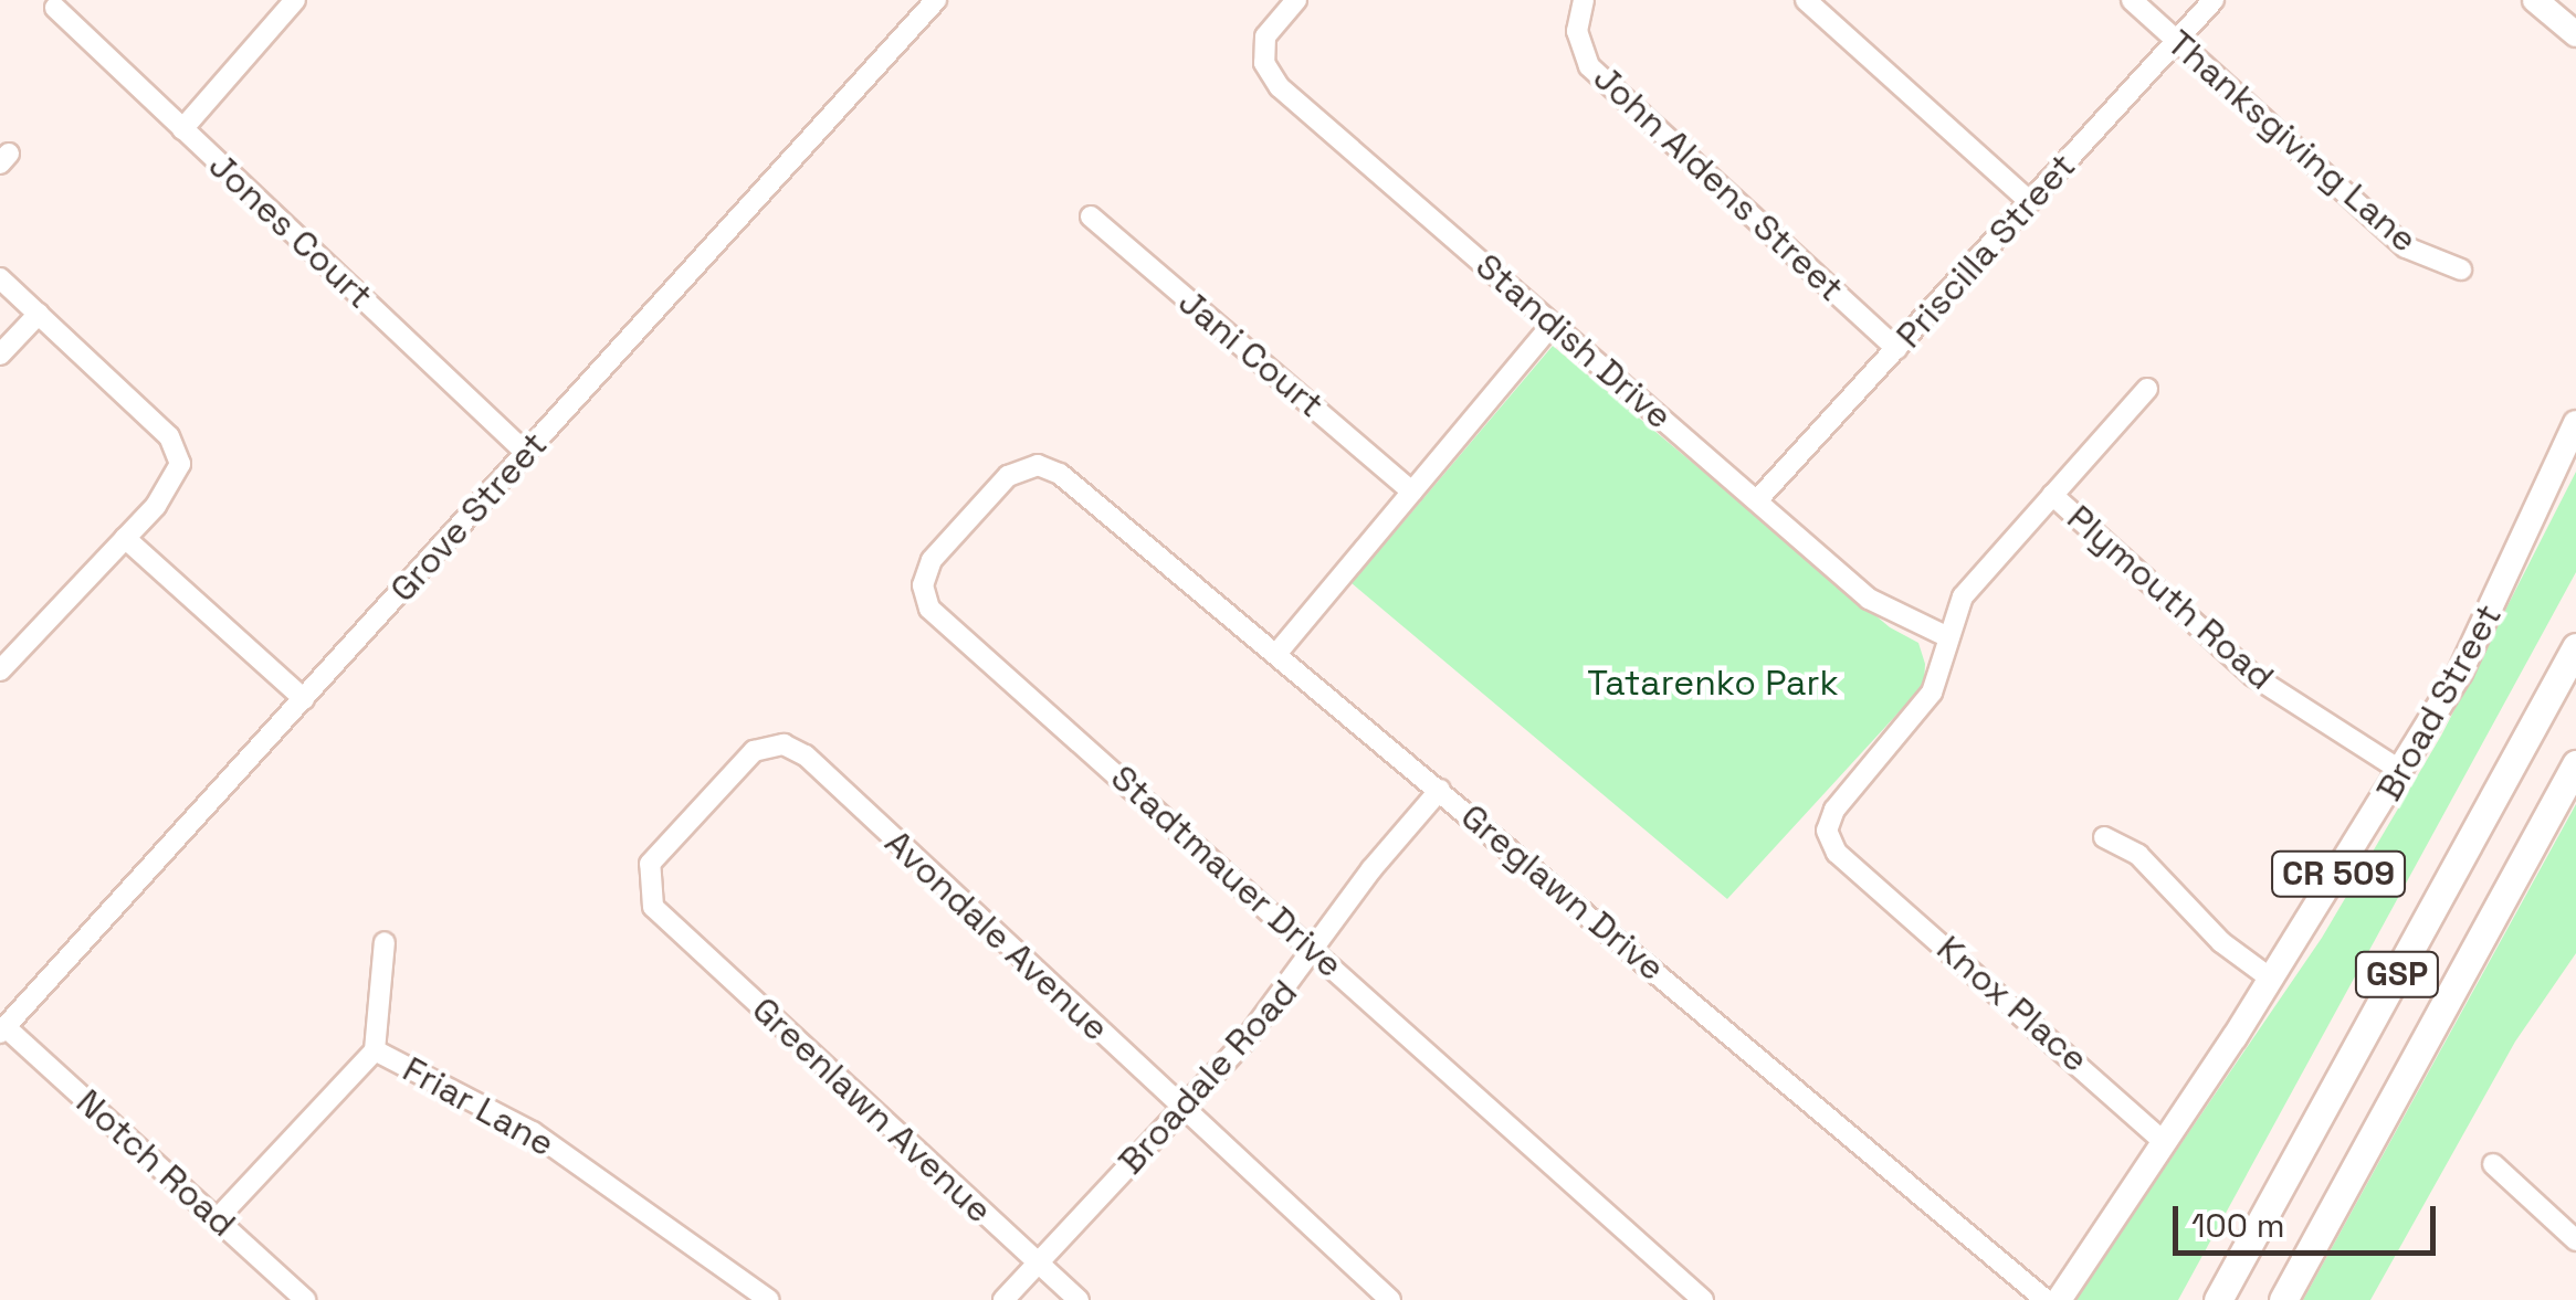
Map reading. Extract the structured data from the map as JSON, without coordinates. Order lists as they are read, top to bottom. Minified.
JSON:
{"streets":{"highway":["GSP"],"main road":["Broad Street","CR 509"],"street":["Thanksgiving Lane","John Aldens Street","Jones Court","Priscilla Street","Standish Drive","Jani Court","Grove Street","Plymouth Road","Stadtmauer Drive","Greglawn Drive","Avondale Avenue","Knox Place","Broadale Road","Friar Lane","Greenlawn Avenue","Notch Road"]},"crossings":[["Thanksgiving Lane","Priscilla Street"],["John Aldens Street","Priscilla Street"],["Jones Court","Grove Street"],["Priscilla Street","Standish Drive"],["Standish Drive","Knox Place"],["Grove Street","Notch Road"],["Plymouth Road","Broad Street"],["Plymouth Road","Knox Place"],["Broad Street","Knox Place"],["Stadtmauer Drive","Greglawn Drive"],["Stadtmauer Drive","Broadale Road"],["Greglawn Drive","Broadale Road"],["Avondale Avenue","Broadale Road"],["Avondale Avenue","Greenlawn Avenue"],["Broadale Road","Greenlawn Avenue"],["Friar Lane","Notch Road"]],"parks":["Tatarenko Park"],"scale_bar":"100 m"}
